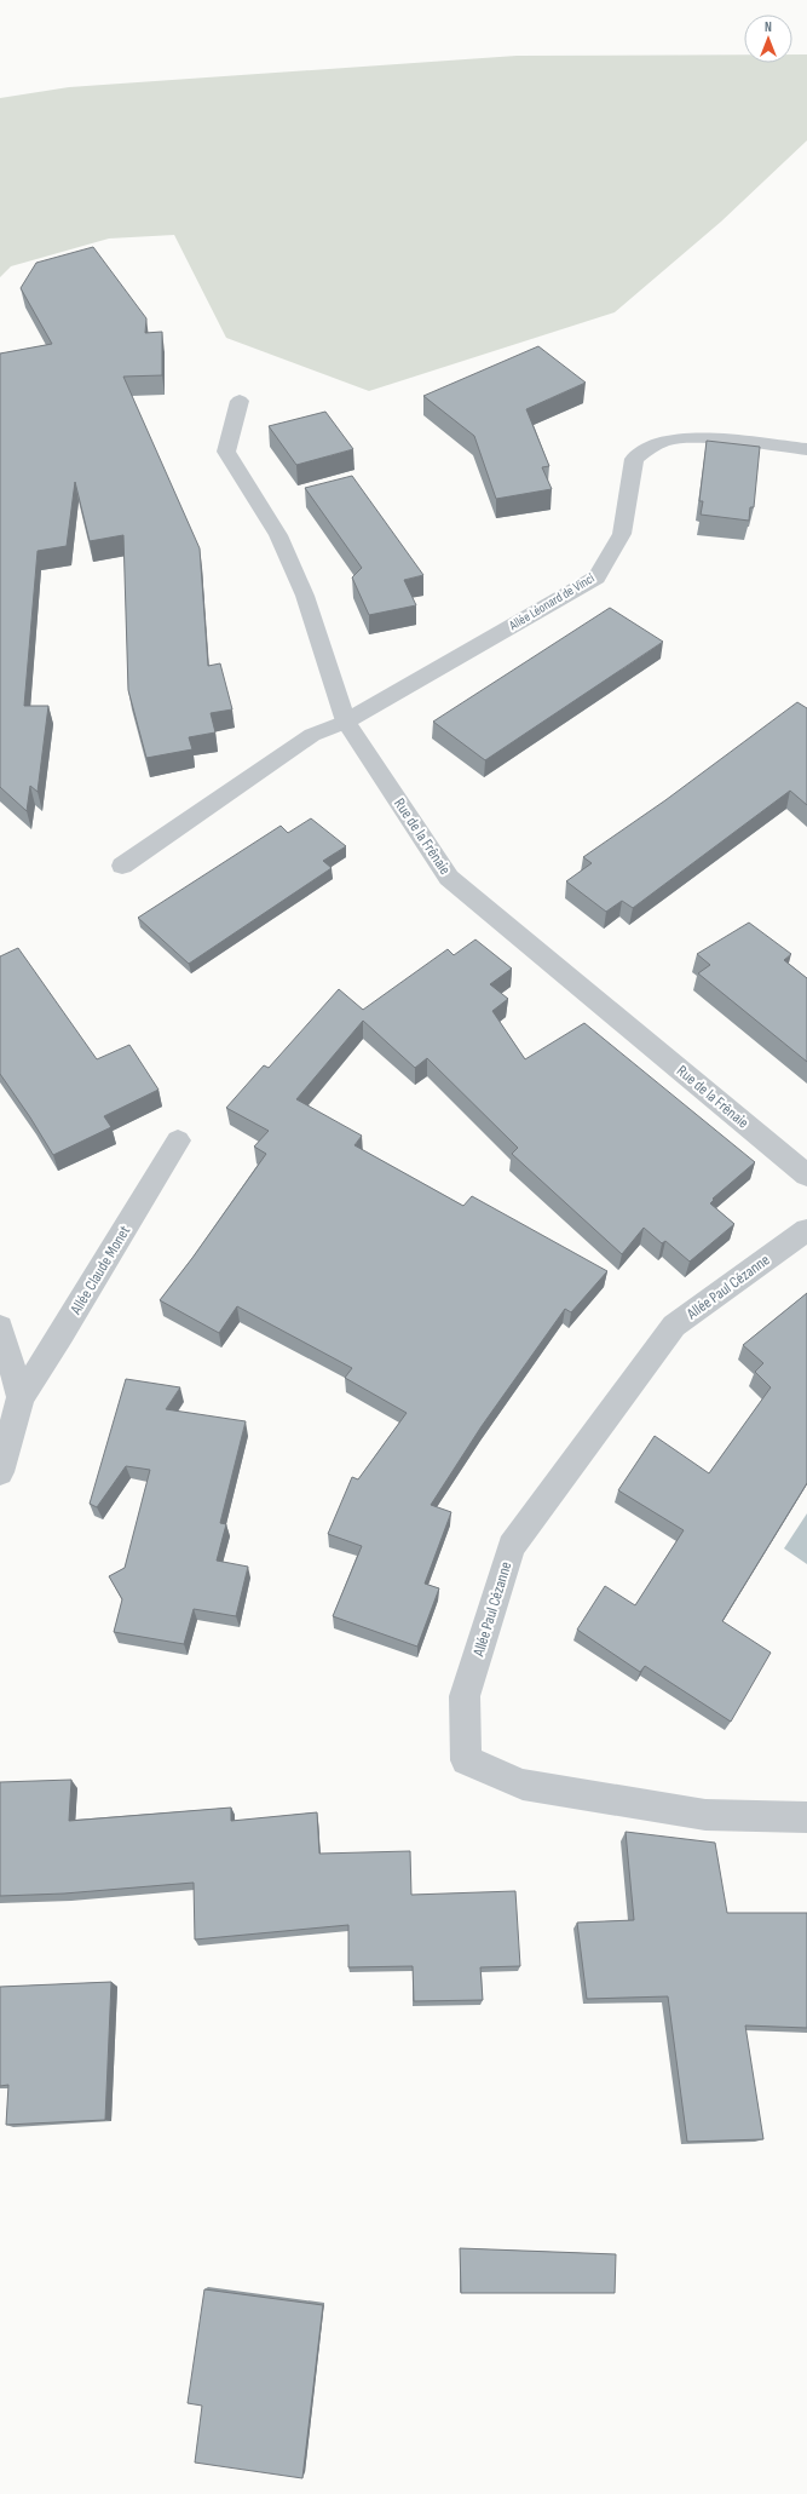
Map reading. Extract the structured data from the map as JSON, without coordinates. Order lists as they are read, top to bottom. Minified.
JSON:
{"streets":{"street":["Allée Léonard de Vinci","Rue de la Frênaie","Allée Claude Monet","Allée Paul Cézanne"]},"crossings":[["Allée Léonard de Vinci","Rue de la Frênaie"]],"north":"top"}
